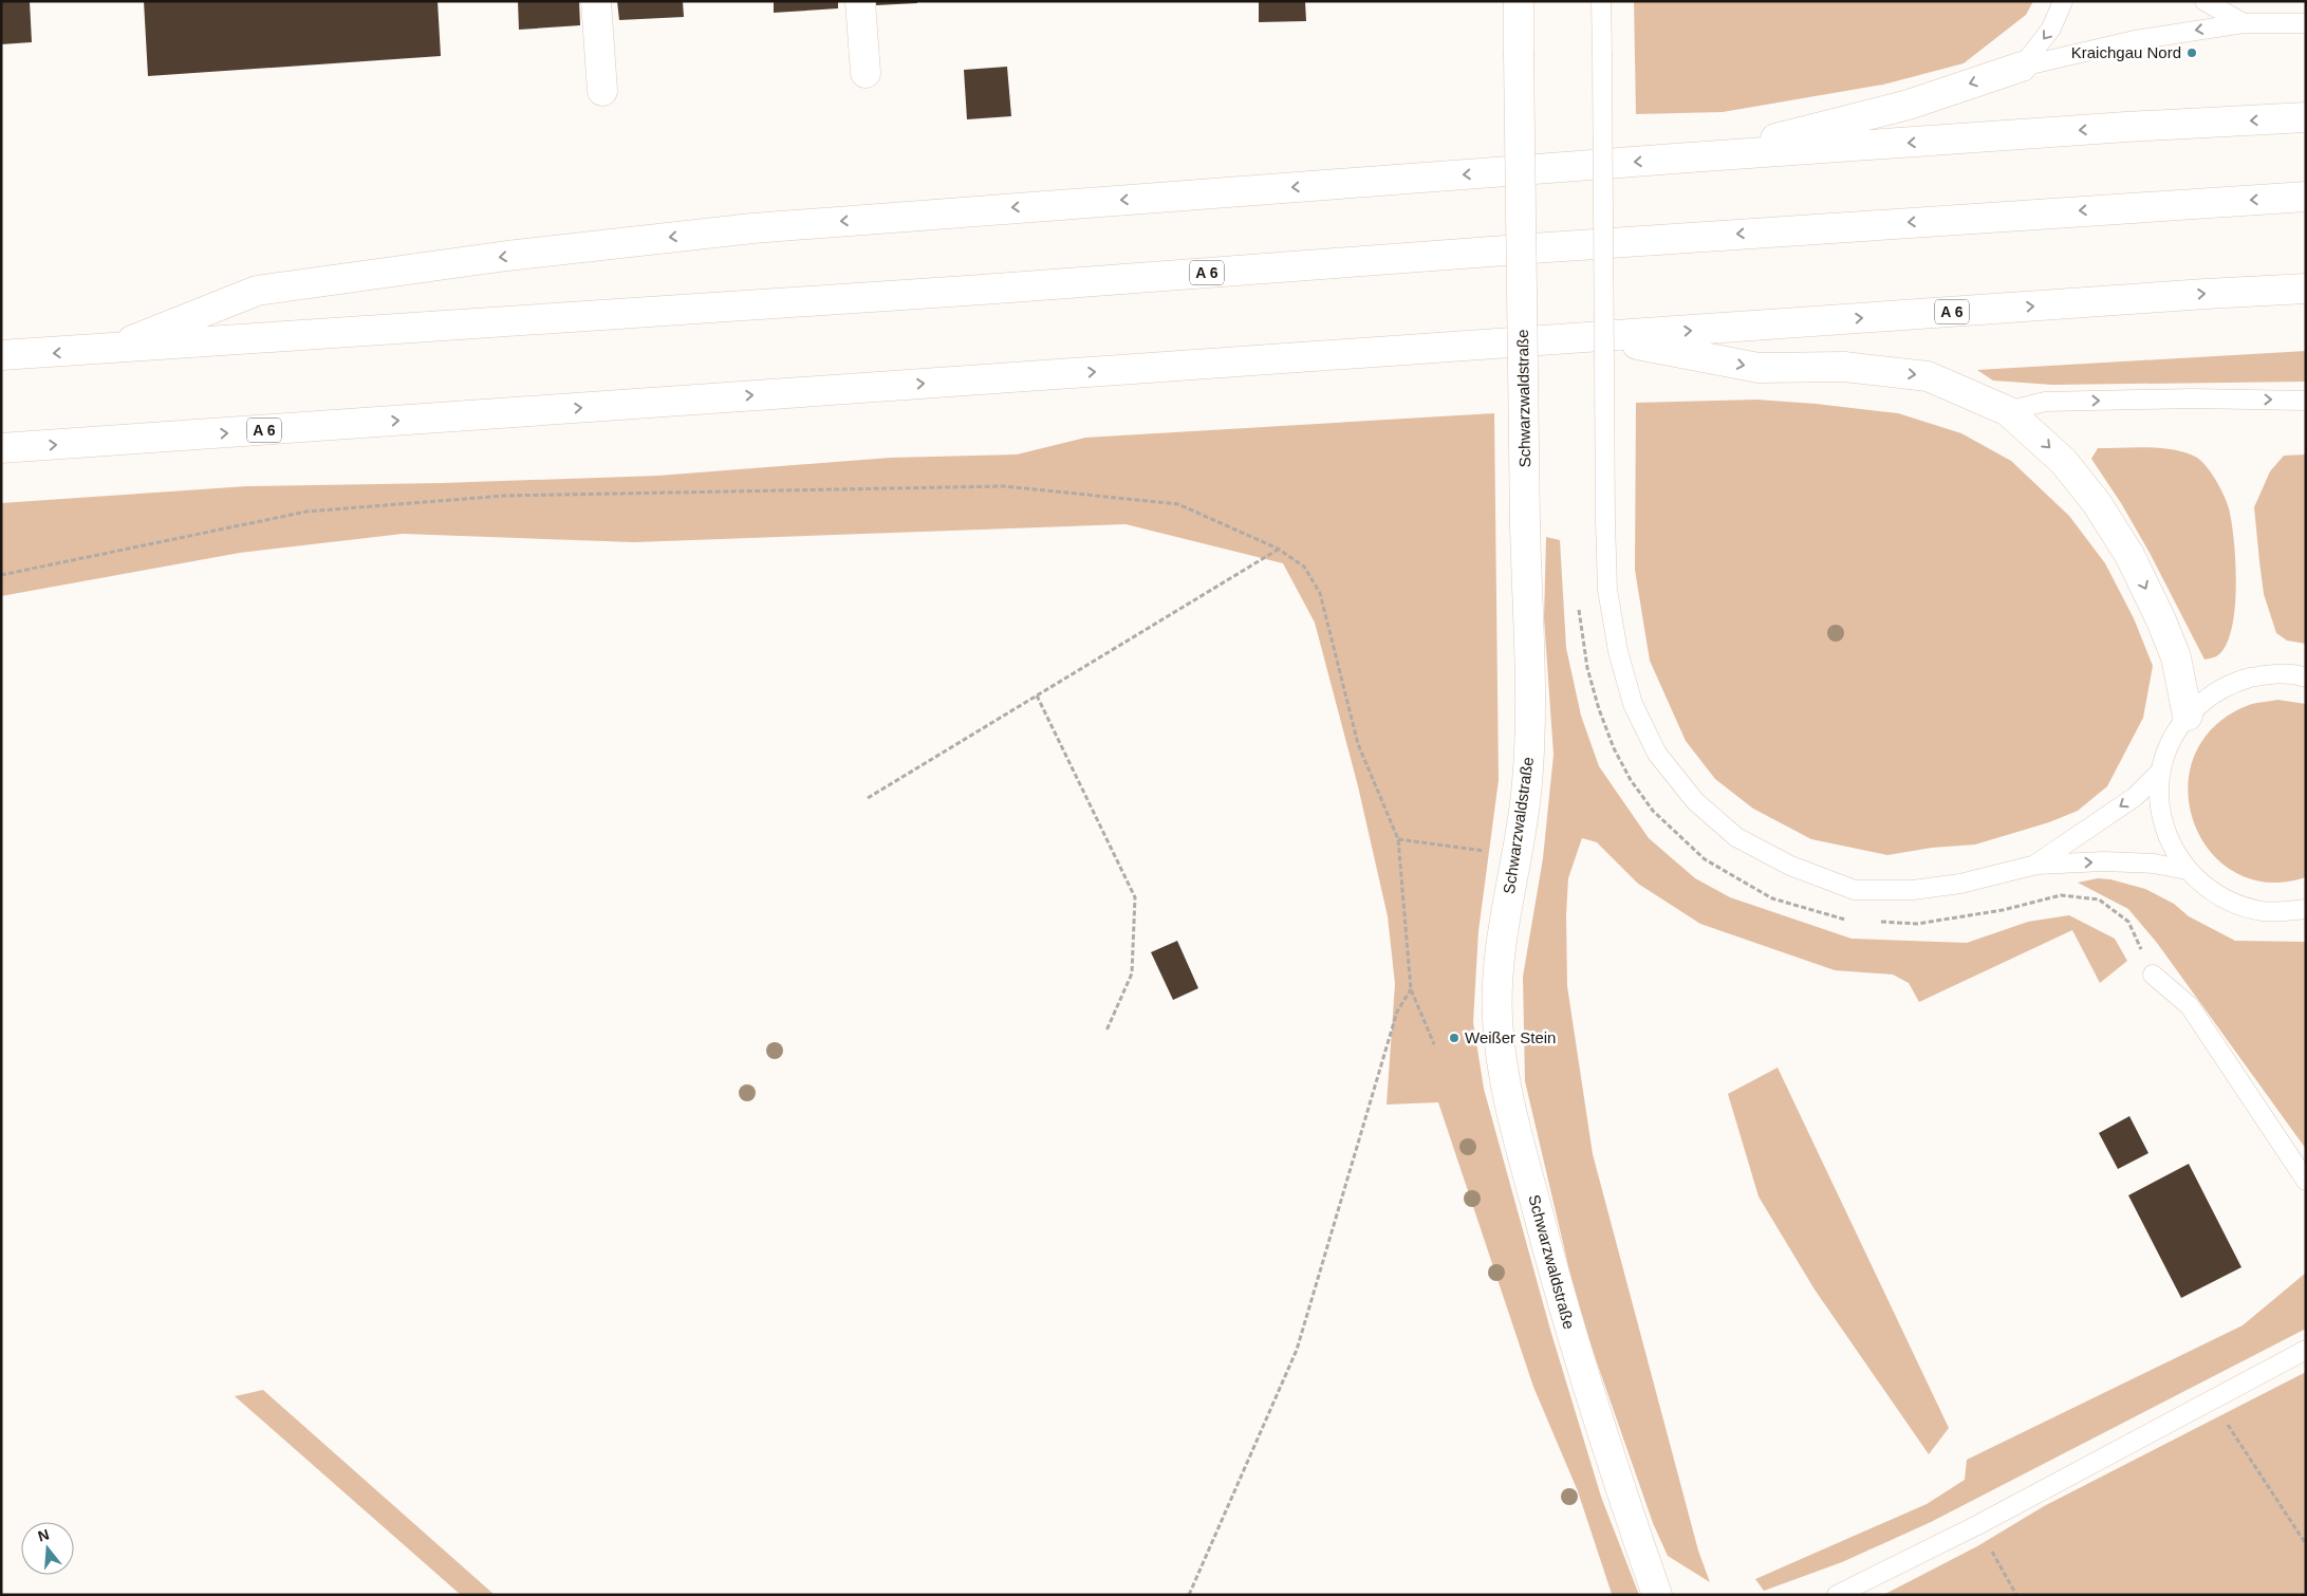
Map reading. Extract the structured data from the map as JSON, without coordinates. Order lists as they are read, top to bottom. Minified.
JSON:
{"streets":{"main road":["A 6","Schwarzwaldstraße"]},"places":["Kraichgau Nord","Weißer Stein"],"north":"top"}
